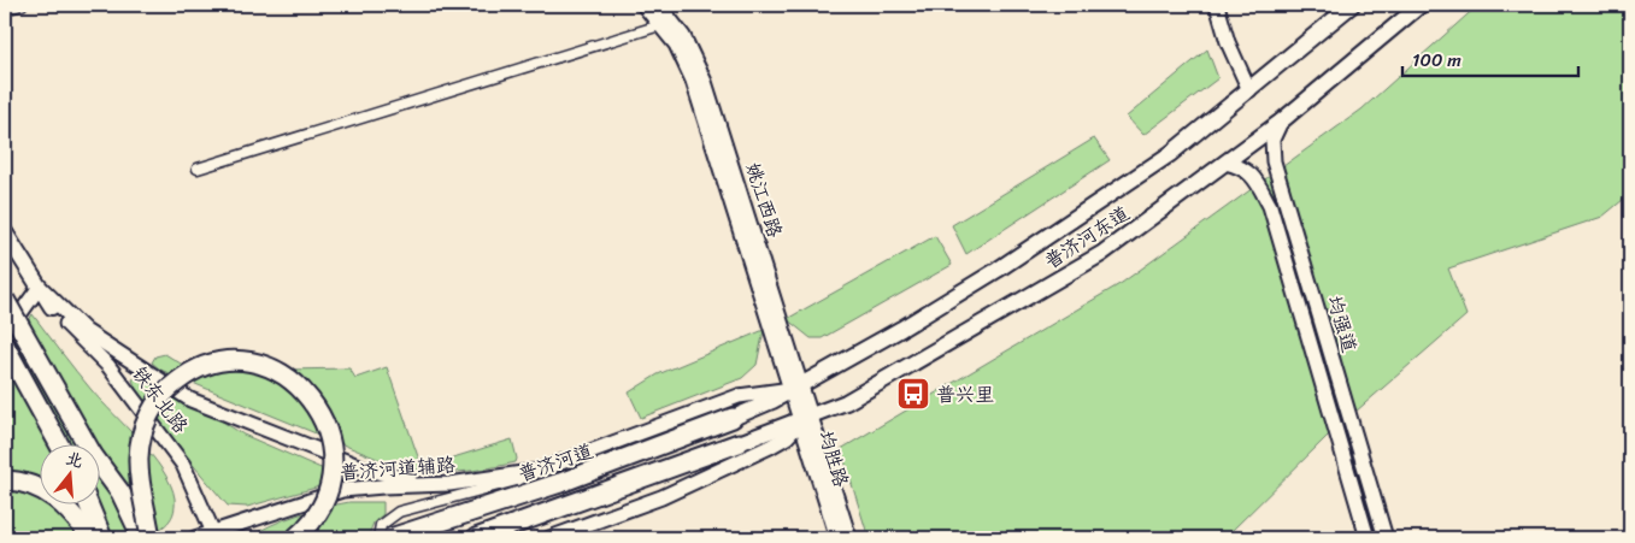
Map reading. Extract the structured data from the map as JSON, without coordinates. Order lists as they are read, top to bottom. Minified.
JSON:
{"streets":{"highway":["普济河道"],"main road":["普济河东道"],"street":["姚江西路","均强道","铁东北路","均胜路","普济河道辅路"]},"crossings":[["姚江西路","普济河东道"],["姚江西路","均胜路"],["姚江西路","普济河道辅路"],["普济河东道","均强道"],["普济河东道","均胜路"],["普济河东道","普济河道"],["普济河东道","普济河道辅路"],["铁东北路","普济河道辅路"],["均胜路","普济河道辅路"]],"places":{"bus stop":["普兴里"]},"scale_bar":"100 m","north":"top"}
